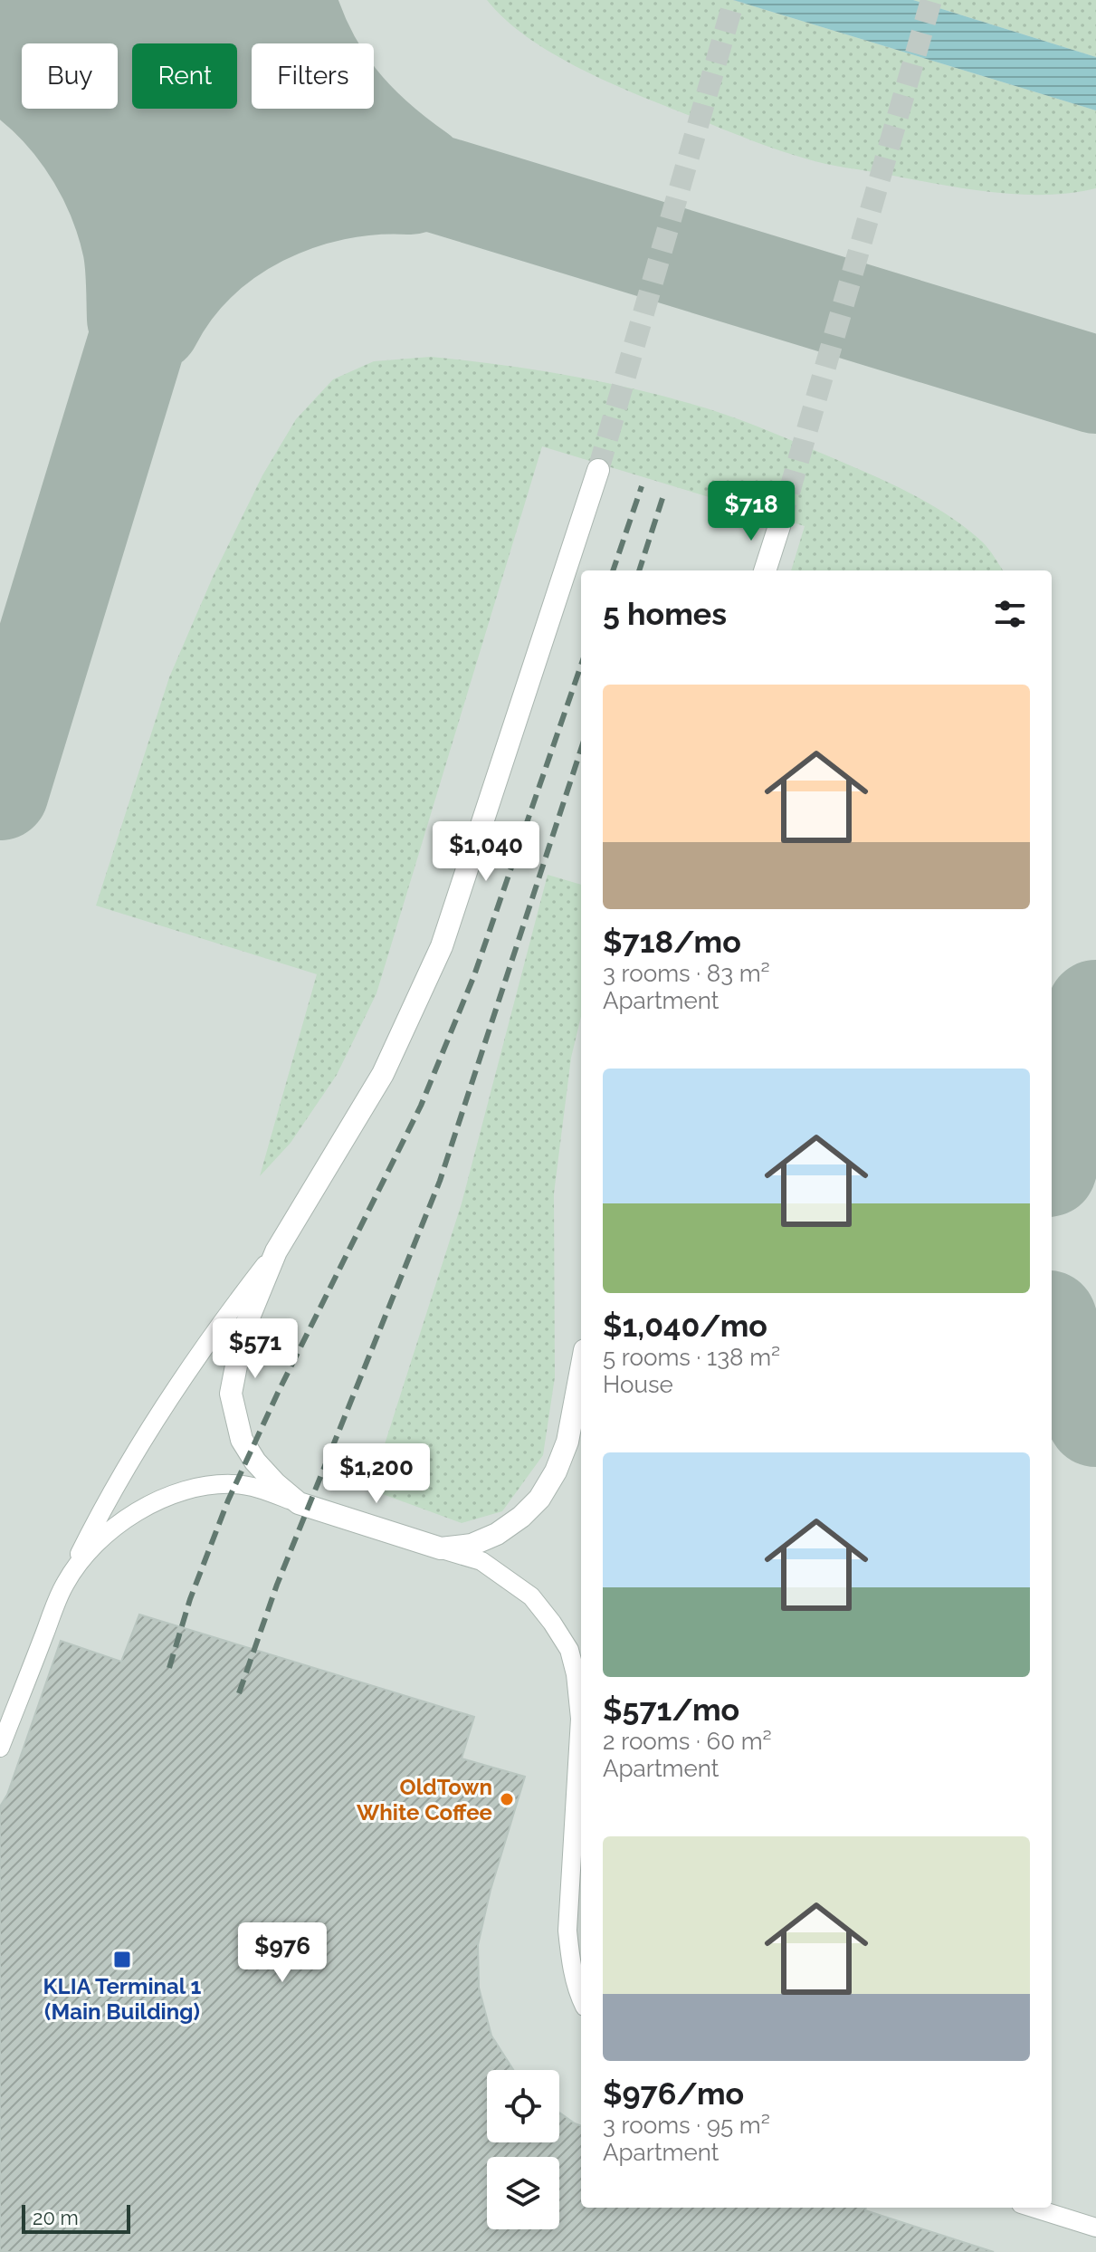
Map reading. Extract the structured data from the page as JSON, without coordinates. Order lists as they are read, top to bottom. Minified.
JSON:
{"places":{"other":["OldTown White Coffee"],"transit":["KLIA Terminal 1 (Main Building)"]},"scale_bar":"20 m","page":{"chip":["Buy","Rent","Filters"],"price":["$718","$1,040","$571","$1,200","$976"],"heading":"5 homes","list":[{"name":"$718/mo","note":"3 rooms · 83 m² · Apartment"},{"name":"$1,040/mo","note":"5 rooms · 138 m² · House"},{"name":"$571/mo","note":"2 rooms · 60 m² · Apartment"},{"name":"$976/mo","note":"3 rooms · 95 m² · Apartment"}],"scale":"20 m"}}
